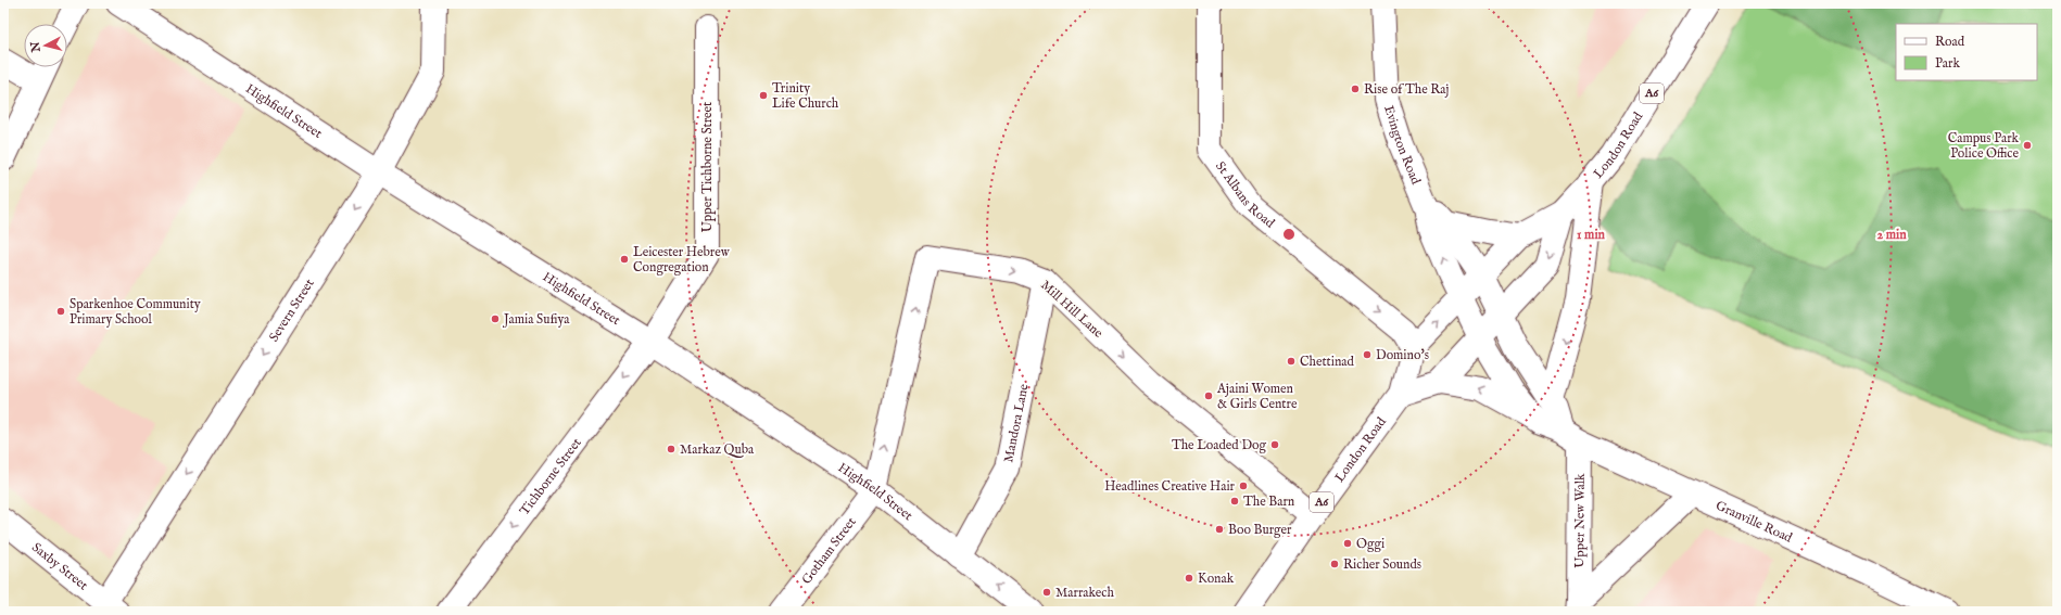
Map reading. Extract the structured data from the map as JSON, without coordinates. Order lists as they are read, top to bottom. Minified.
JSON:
{"streets":{"street":["A6","Highfield Street","London Road","Evington Road","Upper Tichborne Street","St Albans Road","Mill Hill Lane","Severn Street","Mandora Lane","Tichborne Street","Upper New Walk","Granville Road","Gotham Street","Saxby Street"]},"crossings":[["Highfield Street","Upper Tichborne Street"],["Highfield Street","Mill Hill Lane"],["Highfield Street","Severn Street"],["Highfield Street","Mandora Lane"],["Highfield Street","Tichborne Street"],["Highfield Street","Gotham Street"],["London Road","Evington Road"],["London Road","St Albans Road"],["London Road","Mill Hill Lane"],["London Road","Granville Road"],["Evington Road","Granville Road"],["Upper Tichborne Street","Tichborne Street"],["Mill Hill Lane","Mandora Lane"],["Mill Hill Lane","Gotham Street"],["Severn Street","Saxby Street"],["Upper New Walk","Granville Road"]],"one_way":["St Albans Road","Severn Street","Tichborne Street"],"places":["Rise of The Raj","Trinity Life Church","Campus Park Police Office","Leicester Hebrew Congregation","Sparkenhoe Community Primary School","Jamia Sufiya","Domino's","Chettinad","Ajaini Women & Girls Centre","The Loaded Dog","Markaz Quba","Headlines Creative Hair","The Barn","Boo Burger","Oggi","Richer Sounds","Konak","Marrakech"],"legend":["Road","Park"],"north":"left","rings":["1 min","2 min"]}
